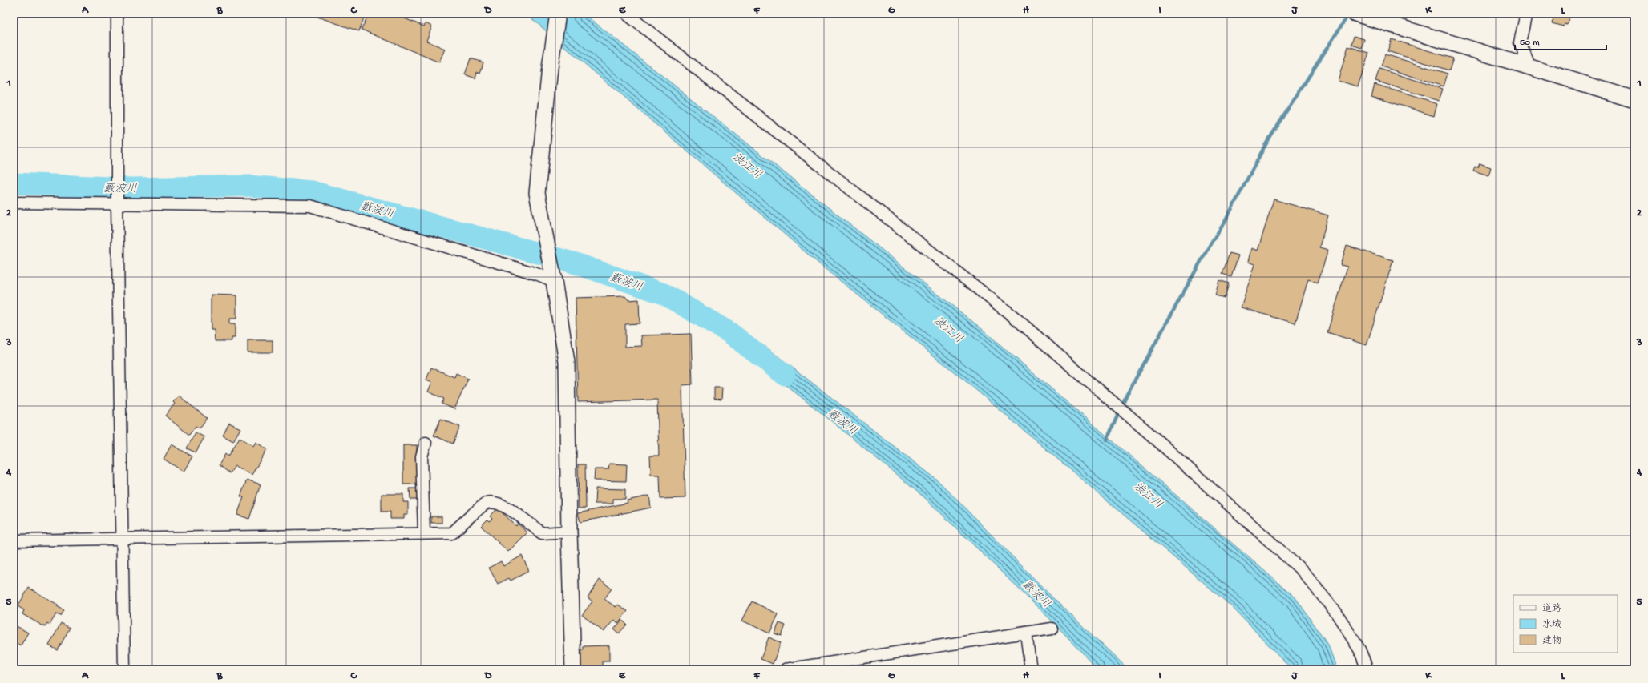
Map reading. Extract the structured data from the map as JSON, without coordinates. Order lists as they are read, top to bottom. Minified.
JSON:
{"water":["渋江川","藪波川"],"legend":["道路","水域","建物"],"scale_bar":"50 m","grid":{"columns":["A","B","C","D","E","F","G","H","I","J","K","L"],"rows":["1","2","3","4","5"]}}
